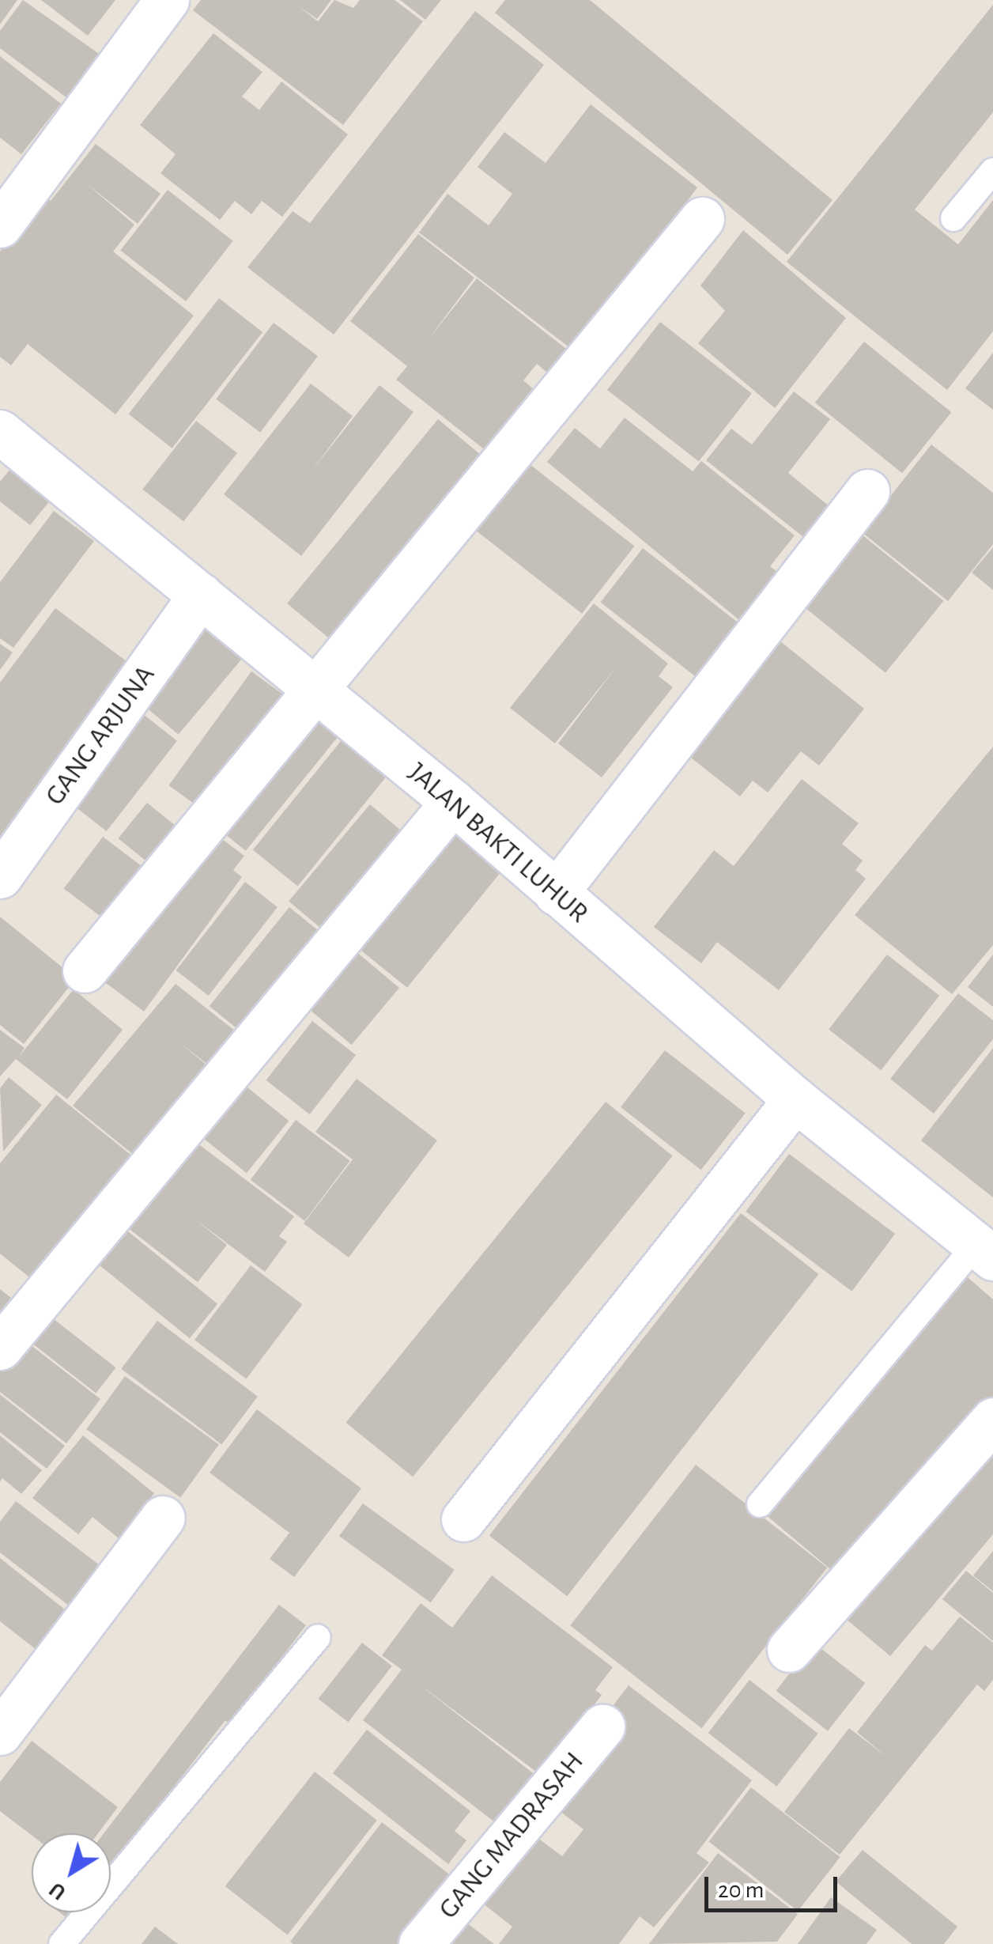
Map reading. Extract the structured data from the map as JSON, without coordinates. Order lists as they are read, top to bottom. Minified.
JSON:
{"streets":{"street":["GANG ARJUNA","JALAN BAKTI LUHUR","GANG MADRASAH"]},"crossings":[["GANG ARJUNA","JALAN BAKTI LUHUR"]],"scale_bar":"20 m","north":"bottom left"}
